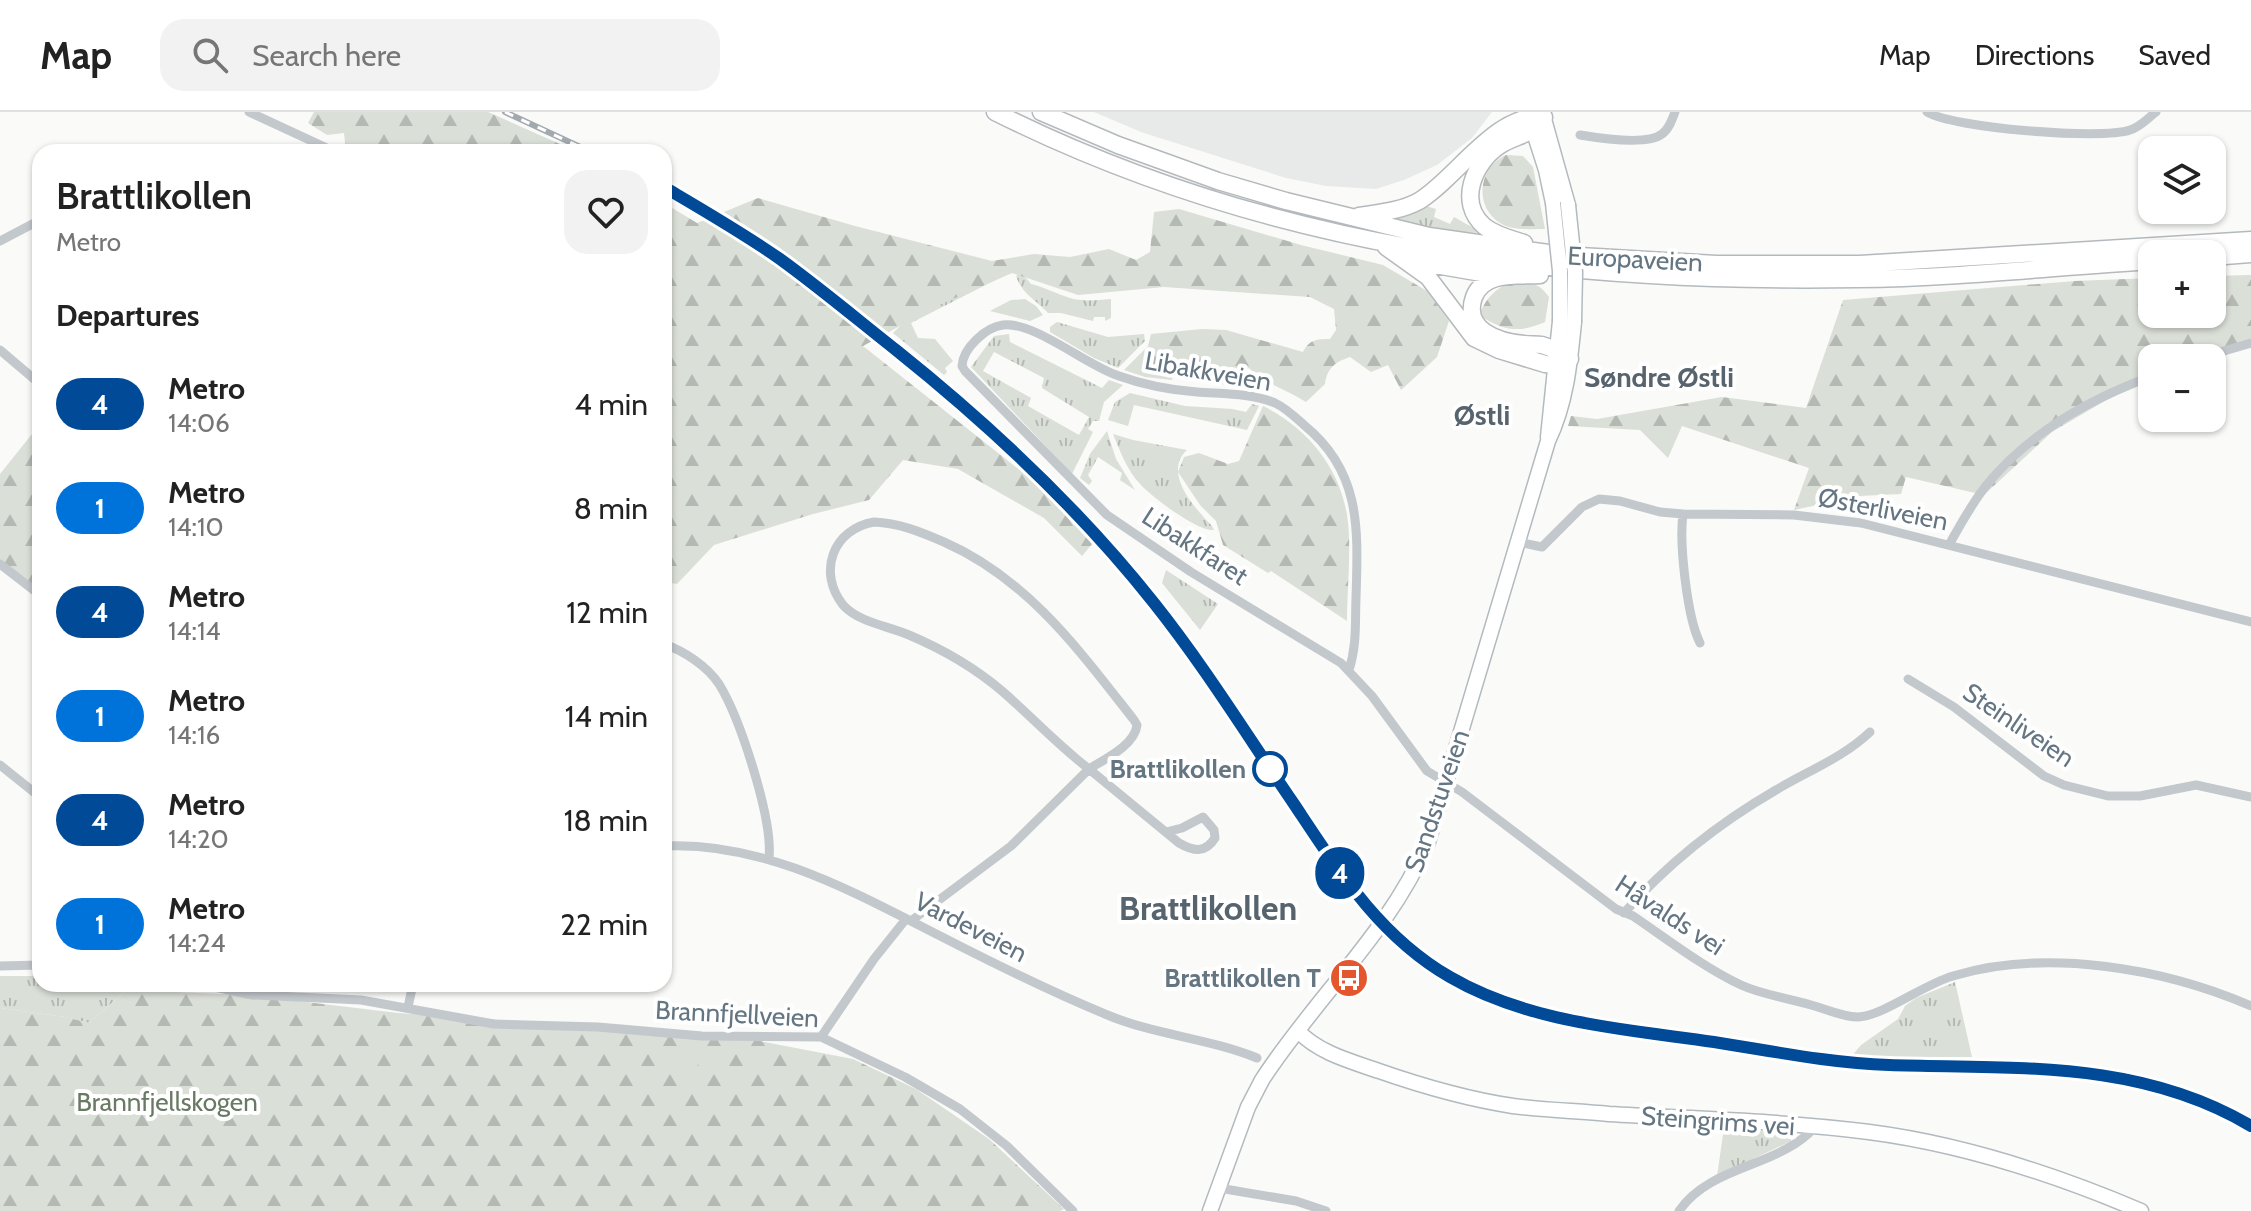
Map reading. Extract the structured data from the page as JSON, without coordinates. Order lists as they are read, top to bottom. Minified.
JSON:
{"streets":{"highway":["Europaveien"],"street":["Libakkveien","Østerliveien","Libakkfaret","Steinliveien","Sandstuveien","Håvalds vei","Vardeveien","Brannfjellveien","Steingrims vei"]},"crossings":[["Libakkveien","Libakkfaret"],["Østerliveien","Sandstuveien"],["Libakkfaret","Sandstuveien"],["Libakkfaret","Håvalds vei"],["Sandstuveien","Håvalds vei"],["Sandstuveien","Steingrims vei"]],"districts":["Søndre Østli","Østli","Brattlikollen"],"parks":["Brannfjellskogen"],"places":{"other":["Brattlikollen"],"bus stop":["Brattlikollen T"]},"lines":["metro line 4"],"page":{"header":"Map","search":"Search here","nav":["Map","Directions","Saved"],"on_map":"4","map_buttons":["+","−"],"heading":[["Brattlikollen","Metro"],"Departures"],"list":[{"mark":"4","name":"Metro","note":"14:06","value":"4 min"},{"mark":"1","name":"Metro","note":"14:10","value":"8 min"},{"mark":"4","name":"Metro","note":"14:14","value":"12 min"},{"mark":"1","name":"Metro","note":"14:16","value":"14 min"},{"mark":"4","name":"Metro","note":"14:20","value":"18 min"},{"mark":"1","name":"Metro","note":"14:24","value":"22 min"}]}}
